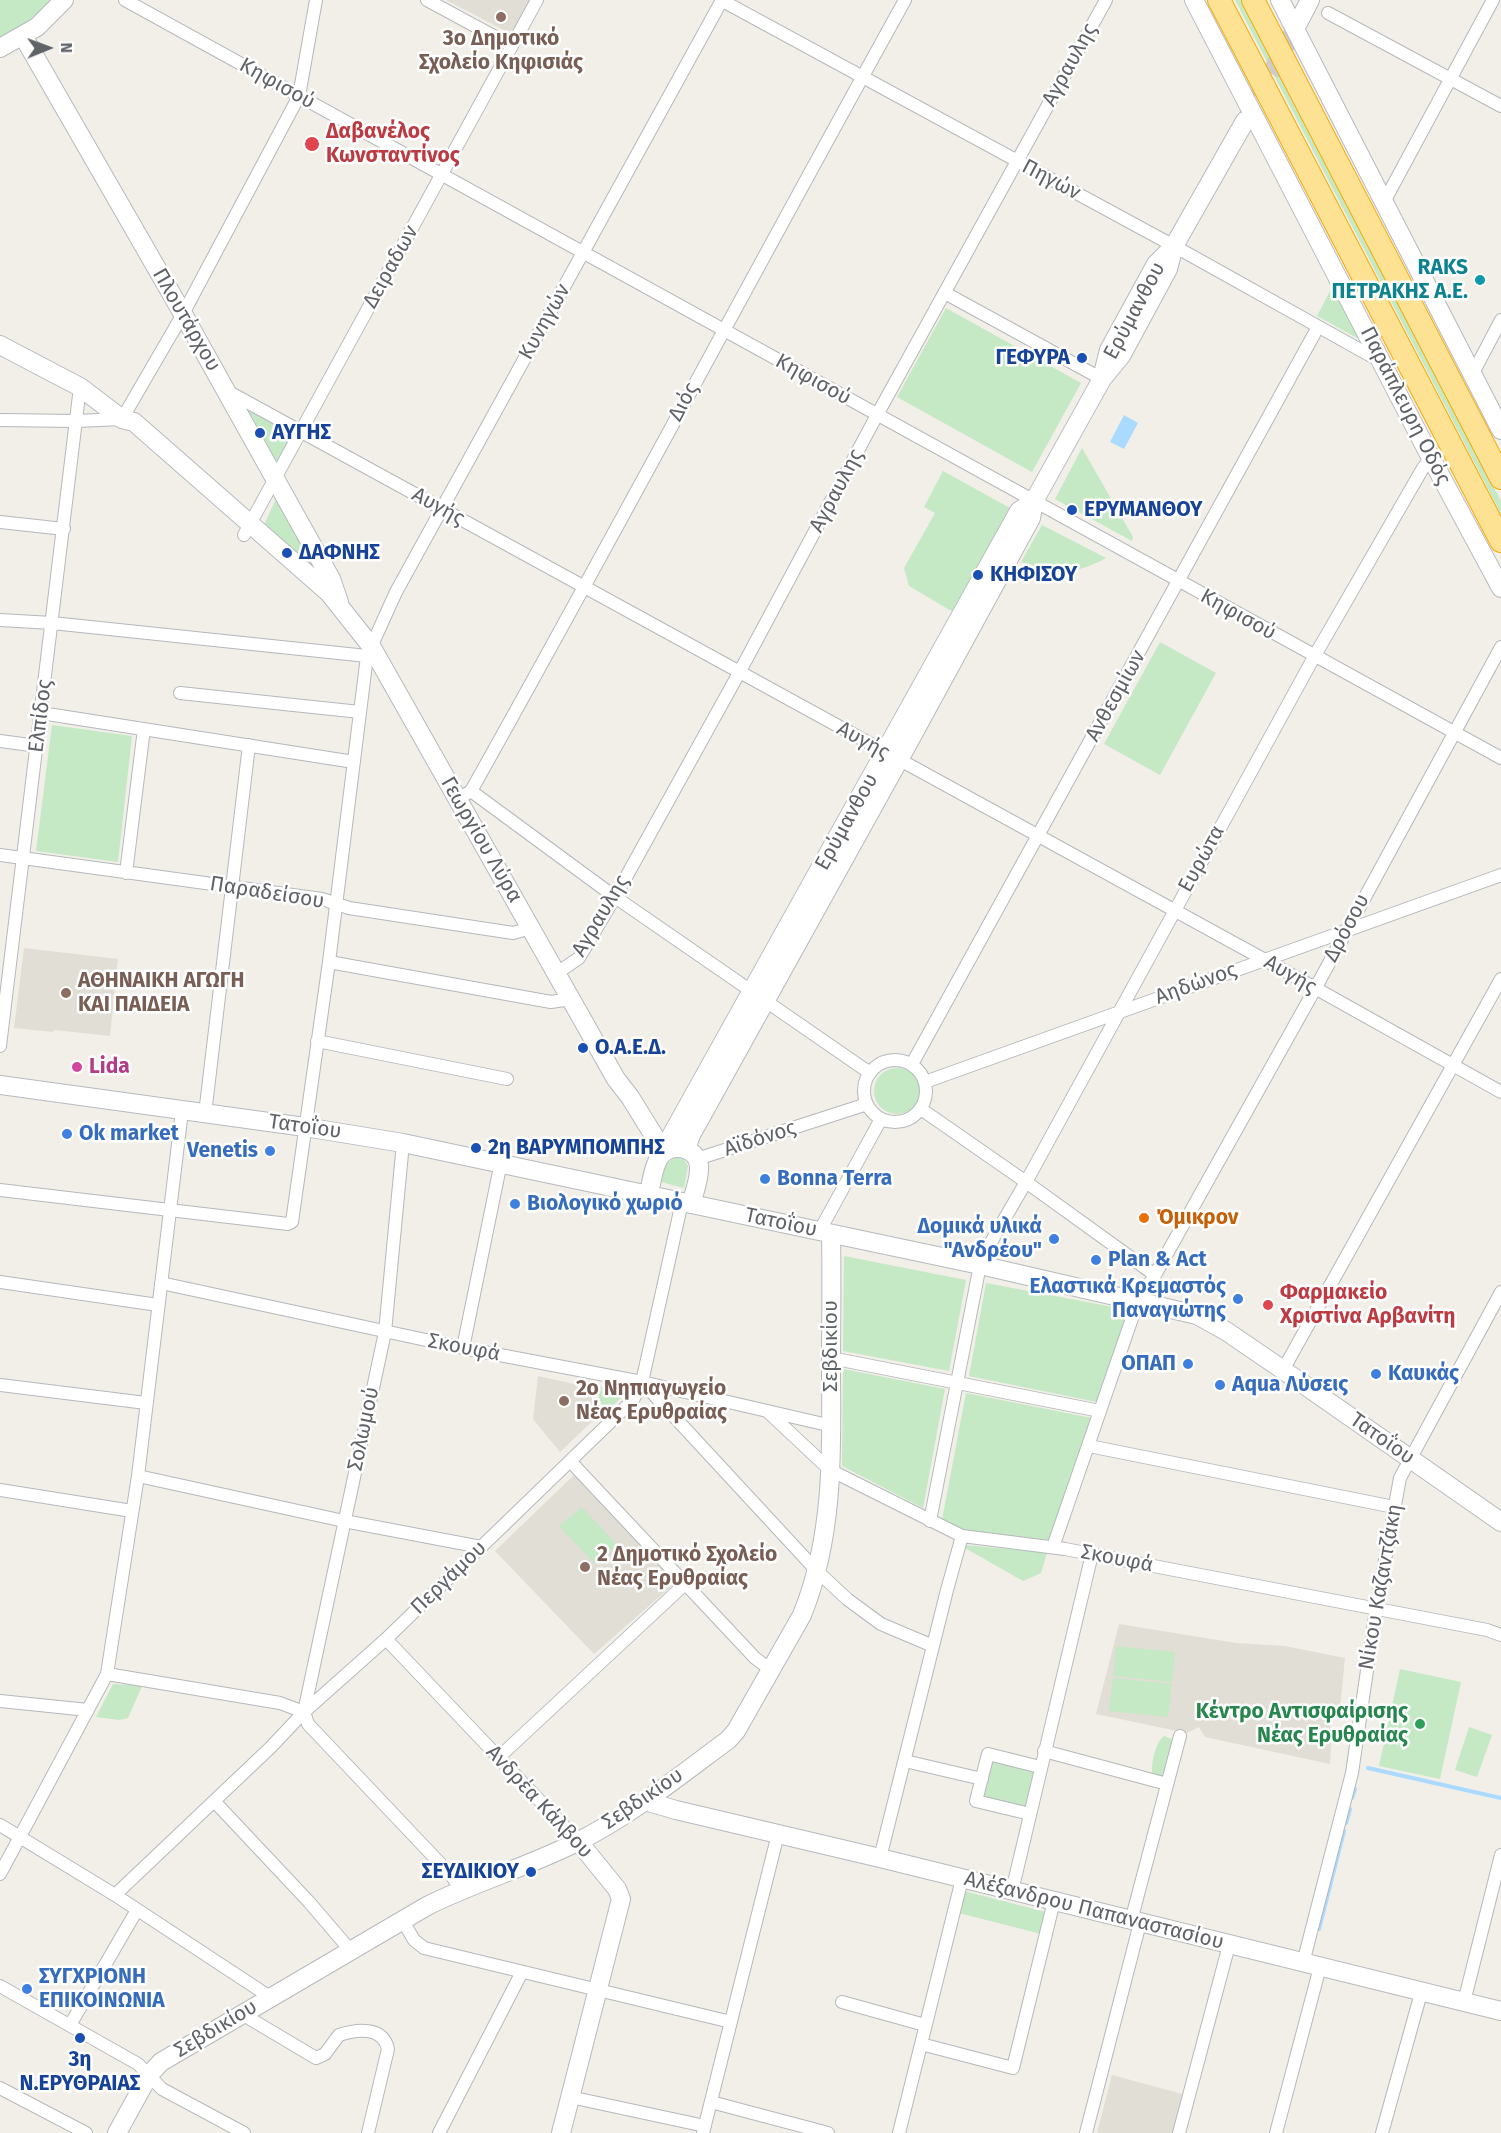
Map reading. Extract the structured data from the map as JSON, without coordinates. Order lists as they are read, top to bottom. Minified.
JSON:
{"streets":{"street":["Αγραυλης","Κηφισού","Πηγών","Δειραδων","Ερύμανθου","Πλουτάρχου","Κυνηγών","Διός","Παράπλευρη Οδός","Αυγής","Ανθεσμίων","Ελπίδος","Γεωργίου Λύρα","Ευρώτα","Παραδείσου","Δρόσου","Αηδώνος","Τατοΐου","Αϊδόνος","Σεβδικίου","Σκουφά","Σολωμού","Περγάμου","Νίκου Καζαντζάκη","Ανδρέα Κάλβου","Αλέξανδρου Παπαναστασίου"]},"crossings":[["Αγραυλης","Κηφισού"],["Αγραυλης","Πηγών"],["Αγραυλης","Αυγής"],["Αγραυλης","Γεωργίου Λύρα"],["Κηφισού","Δειραδων"],["Κηφισού","Ερύμανθου"],["Κηφισού","Κυνηγών"],["Κηφισού","Διός"],["Κηφισού","Ανθεσμίων"],["Κηφισού","Ευρώτα"],["Κηφισού","Δρόσου"],["Πηγών","Ερύμανθου"],["Πηγών","Κυνηγών"],["Πηγών","Διός"],["Πηγών","Παράπλευρη Οδός"],["Πηγών","Ανθεσμίων"],["Δειραδων","Πλουτάρχου"],["Δειραδων","Αυγής"],["Δειραδων","Γεωργίου Λύρα"],["Ερύμανθου","Αυγής"],["Ερύμανθου","Γεωργίου Λύρα"],["Ερύμανθου","Τατοΐου"],["Ερύμανθου","Αϊδόνος"],["Πλουτάρχου","Αυγής"],["Πλουτάρχου","Γεωργίου Λύρα"],["Κυνηγών","Αυγής"],["Κυνηγών","Γεωργίου Λύρα"],["Κυνηγών","Παραδείσου"],["Κυνηγών","Τατοΐου"],["Διός","Αυγής"],["Διός","Γεωργίου Λύρα"],["Παράπλευρη Οδός","Ευρώτα"],["Αυγής","Ανθεσμίων"],["Αυγής","Ευρώτα"],["Αυγής","Δρόσου"],["Αυγής","Αηδώνος"],["Ανθεσμίων","Αηδώνος"],["Ανθεσμίων","Αϊδόνος"],["Ελπίδος","Γεωργίου Λύρα"],["Ελπίδος","Παραδείσου"],["Γεωργίου Λύρα","Παραδείσου"],["Γεωργίου Λύρα","Αϊδόνος"],["Ευρώτα","Αηδώνος"],["Ευρώτα","Τατοΐου"],["Ευρώτα","Σκουφά"],["Δρόσου","Αηδώνος"],["Δρόσου","Τατοΐου"],["Δρόσου","Σκουφά"],["Αηδώνος","Αϊδόνος"],["Τατοΐου","Αϊδόνος"],["Τατοΐου","Σεβδικίου"],["Τατοΐου","Σολωμού"],["Τατοΐου","Περγάμου"],["Τατοΐου","Νίκου Καζαντζάκη"],["Αϊδόνος","Περγάμου"],["Σεβδικίου","Σκουφά"],["Σεβδικίου","Ανδρέα Κάλβου"],["Σεβδικίου","Αλέξανδρου Παπαναστασίου"],["Σκουφά","Σολωμού"],["Σκουφά","Περγάμου"],["Σκουφά","Νίκου Καζαντζάκη"],["Σολωμού","Περγάμου"],["Περγάμου","Ανδρέα Κάλβου"],["Νίκου Καζαντζάκη","Αλέξανδρου Παπαναστασίου"]],"places":["3ο Δημοτικό Σχολείο Κηφισιάς","Δαβανέλος Κωνσταντίνος","RAKS ΠΕΤΡΑΚΗΣ Α.Ε.","ΓΕΦΥΡΑ","ΑΥΓΗΣ","ΕΡΥΜΑΝΘΟΥ","ΔΑΦΝΗΣ","ΚΗΦΙΣΟΥ","ΑΘΗΝΑΙΚΗ ΑΓΩΓΗ ΚΑΙ ΠΑΙΔΕΙΑ","Ο.Α.Ε.Δ.","Lida","Ok market","2η ΒΑΡΥΜΠΟΜΠΗΣ","Venetis","Bonna Terra","Βιολογικό χωριό","Όμικρον","Δομικά υλικά \"Ανδρέου\"","Plan & Act","Ελαστικά Κρεμαστός Παναγιώτης","Φαρμακείο Χριστίνα Αρβανίτη","ΟΠΑΠ","Καυκάς","Aqua Λύσεις","2ο Νηπιαγωγείο Νέας Ερυθραίας","2 Δημοτικό Σχολείο Νέας Ερυθραίας","Κέντρο Αντισφαίρισης Νέας Ερυθραίας","ΣΕΥΔΙΚΙΟΥ","ΣΥΓΧΡΙΟΝΗ ΕΠΙΚΟΙΝΩΝΙΑ","3η Ν.ΕΡΥΘΡΑΙΑΣ"],"north":"right"}
